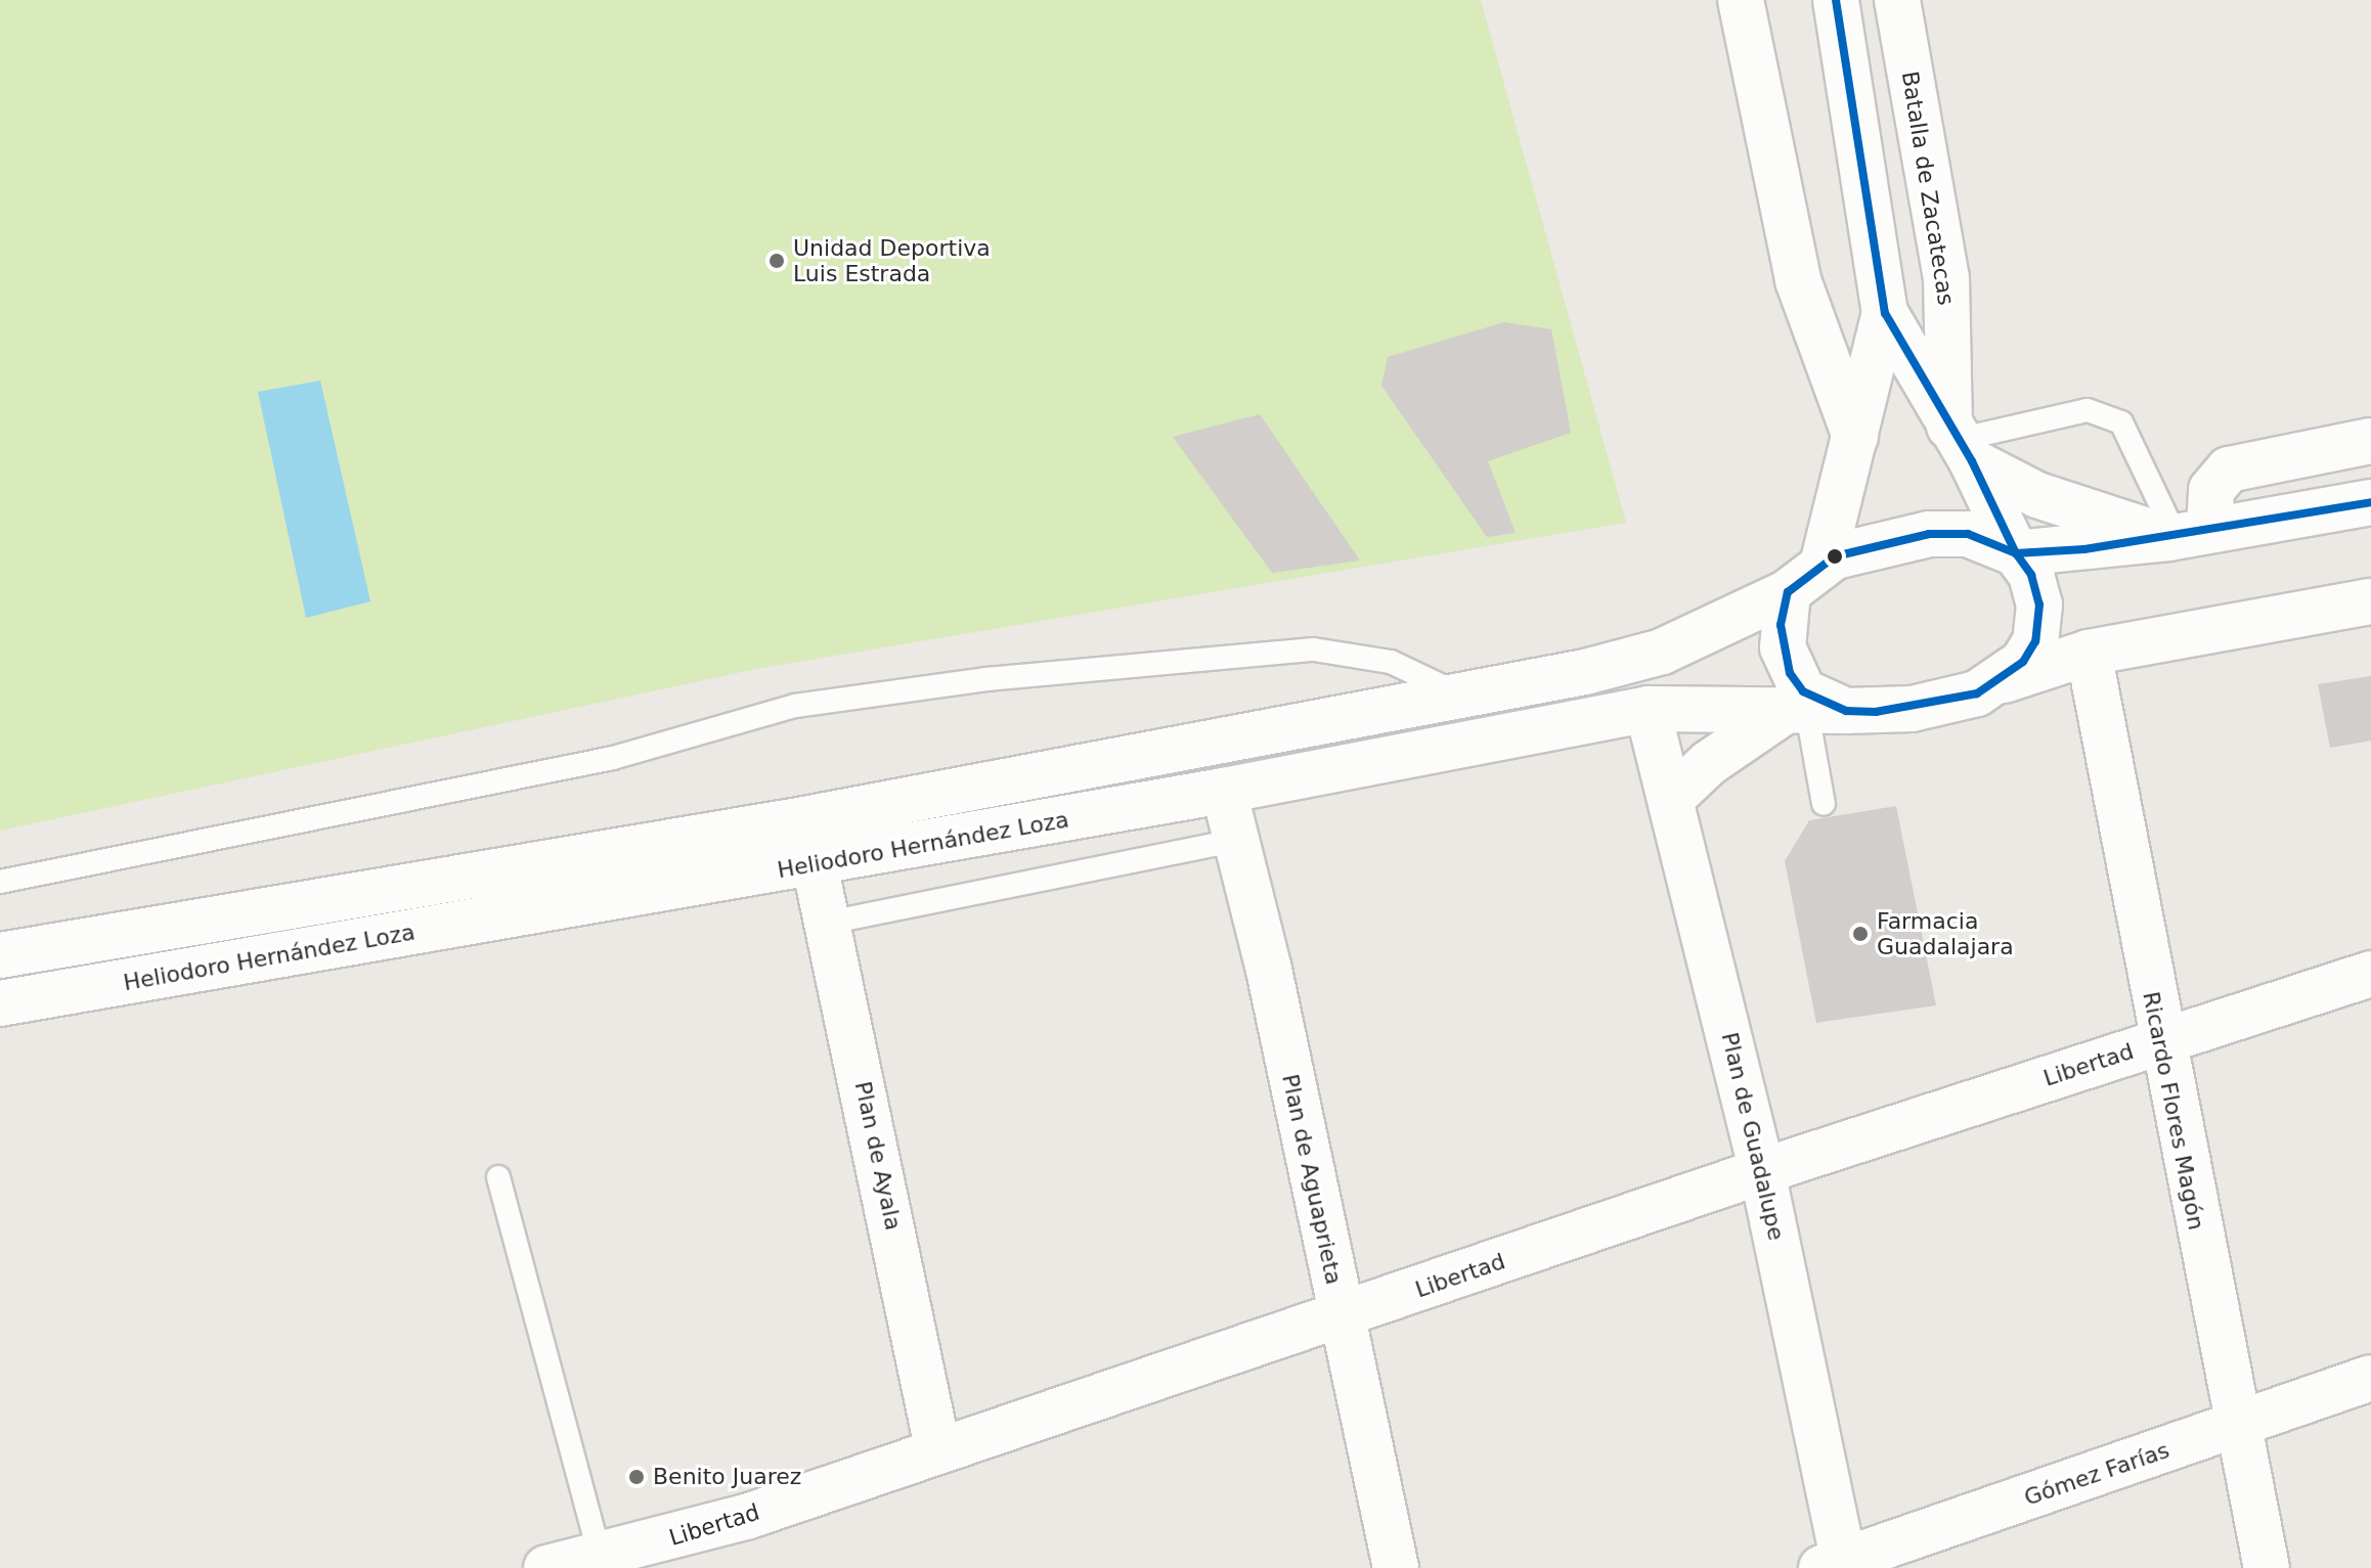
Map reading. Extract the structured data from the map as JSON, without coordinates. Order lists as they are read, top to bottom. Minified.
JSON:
{"streets":{"street":["Batalla de Zacatecas","Heliodoro Hernández Loza","Libertad","Ricardo Flores Magón","Plan de Guadalupe","Plan de Ayala","Plan de Aguaprieta","Gómez Farías"]},"crossings":[["Heliodoro Hernández Loza","Plan de Guadalupe"],["Heliodoro Hernández Loza","Plan de Ayala"],["Heliodoro Hernández Loza","Plan de Aguaprieta"],["Libertad","Ricardo Flores Magón"],["Libertad","Plan de Guadalupe"],["Libertad","Plan de Ayala"],["Libertad","Plan de Aguaprieta"],["Ricardo Flores Magón","Gómez Farías"],["Plan de Guadalupe","Gómez Farías"]],"places":["Unidad Deportiva Luis Estrada","Farmacia Guadalajara","Benito Juarez"]}
